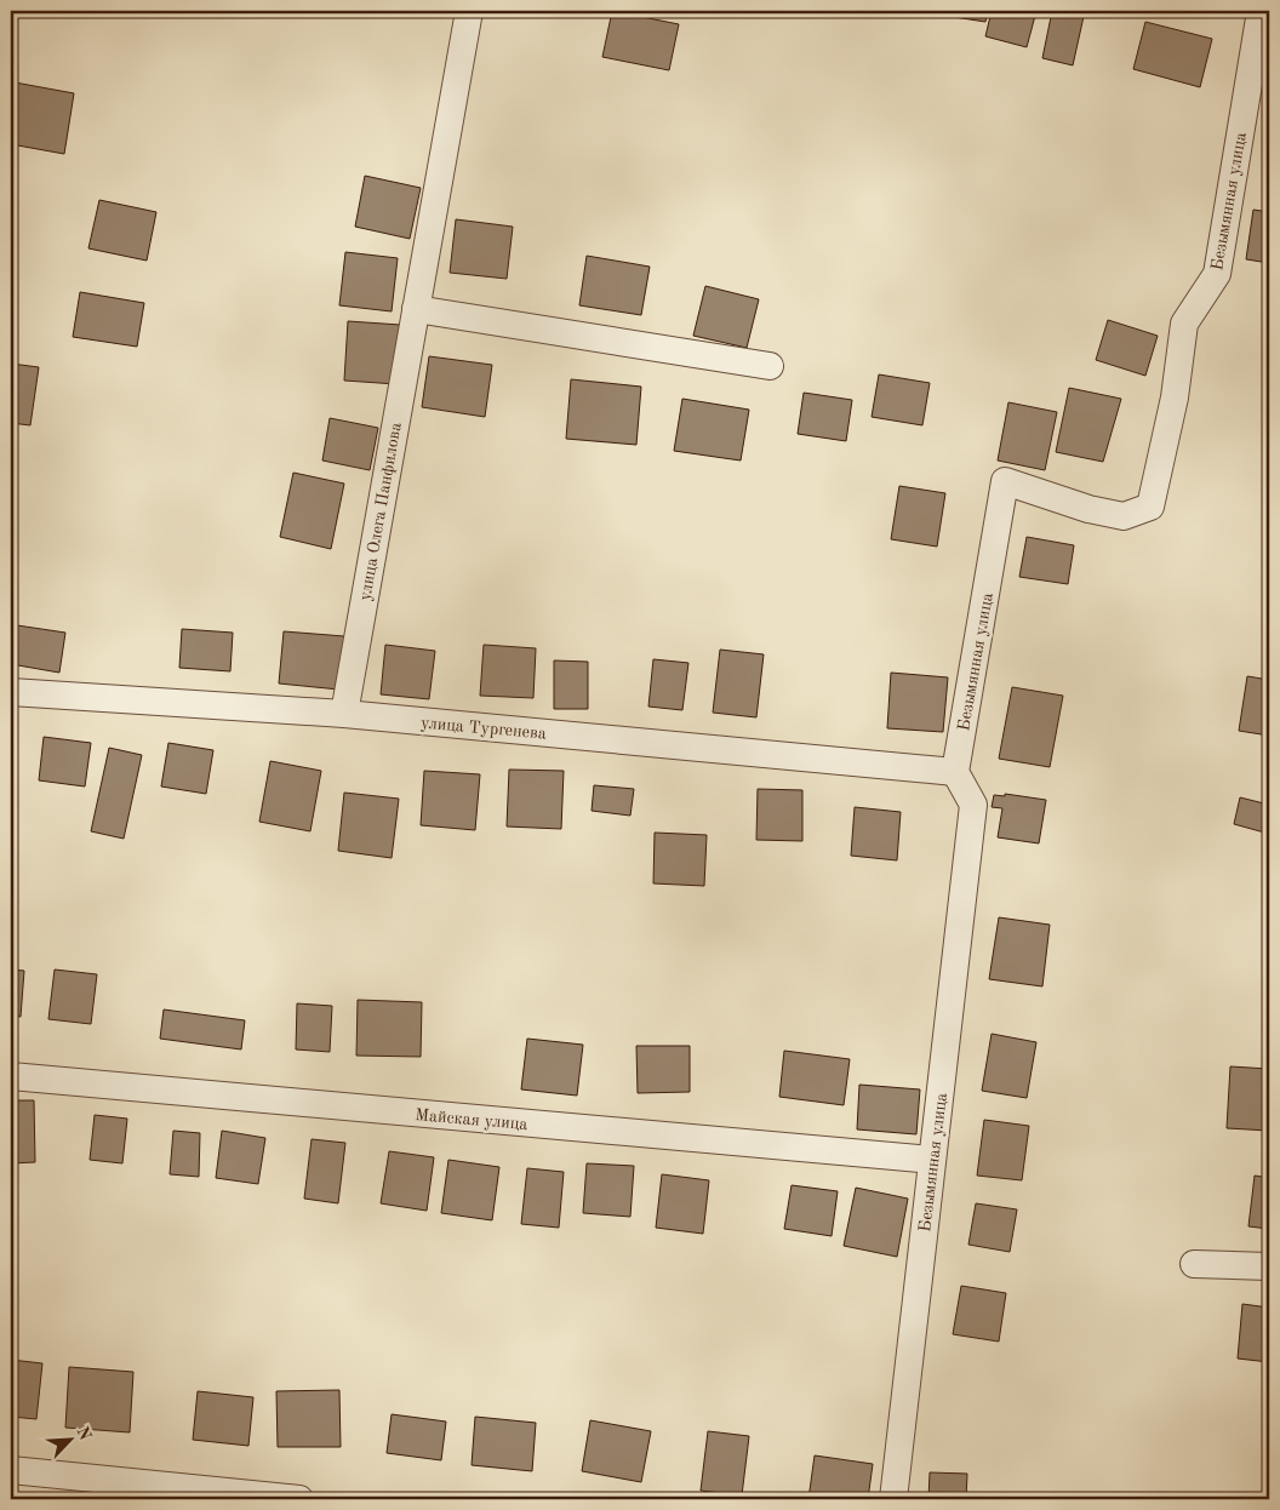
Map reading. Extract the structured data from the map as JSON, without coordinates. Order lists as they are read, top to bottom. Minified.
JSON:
{"streets":{"street":["Безымянная улица","улица Олега Панфилова","улица Тургенева","Майская улица"]},"crossings":[["Безымянная улица","улица Тургенева"],["Безымянная улица","Майская улица"],["улица Олега Панфилова","улица Тургенева"]],"north":"top right"}
